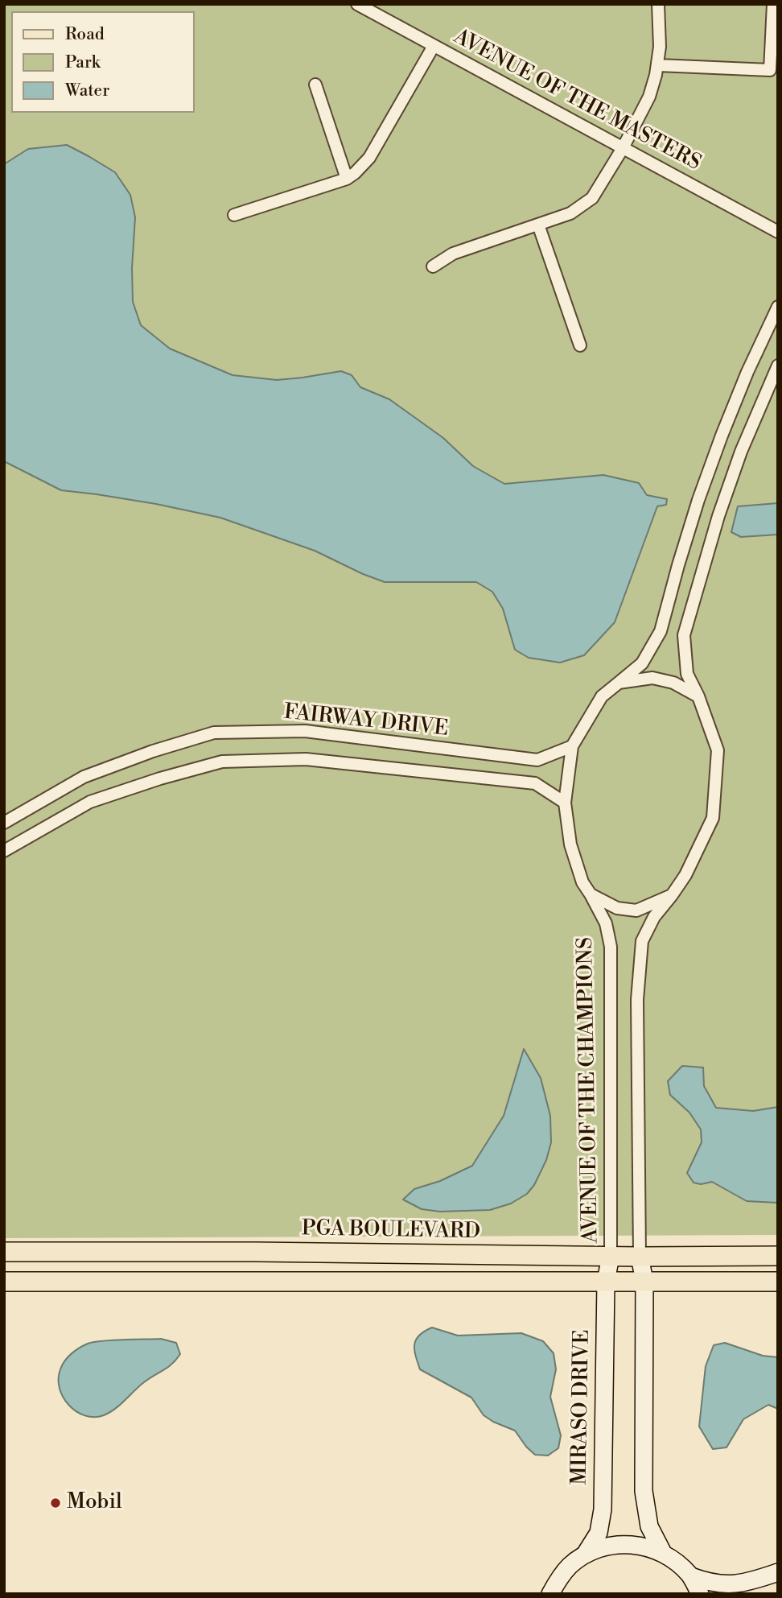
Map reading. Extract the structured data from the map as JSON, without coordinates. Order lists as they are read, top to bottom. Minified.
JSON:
{"streets":{"main road":["PGA BOULEVARD"],"street":["AVENUE OF THE MASTERS","FAIRWAY DRIVE","AVENUE OF THE CHAMPIONS","MIRASO DRIVE"]},"crossings":[["FAIRWAY DRIVE","AVENUE OF THE CHAMPIONS"],["AVENUE OF THE CHAMPIONS","PGA BOULEVARD"],["AVENUE OF THE CHAMPIONS","MIRASO DRIVE"],["PGA BOULEVARD","MIRASO DRIVE"]],"places":["Mobil"],"legend":["Road","Park","Water"]}
